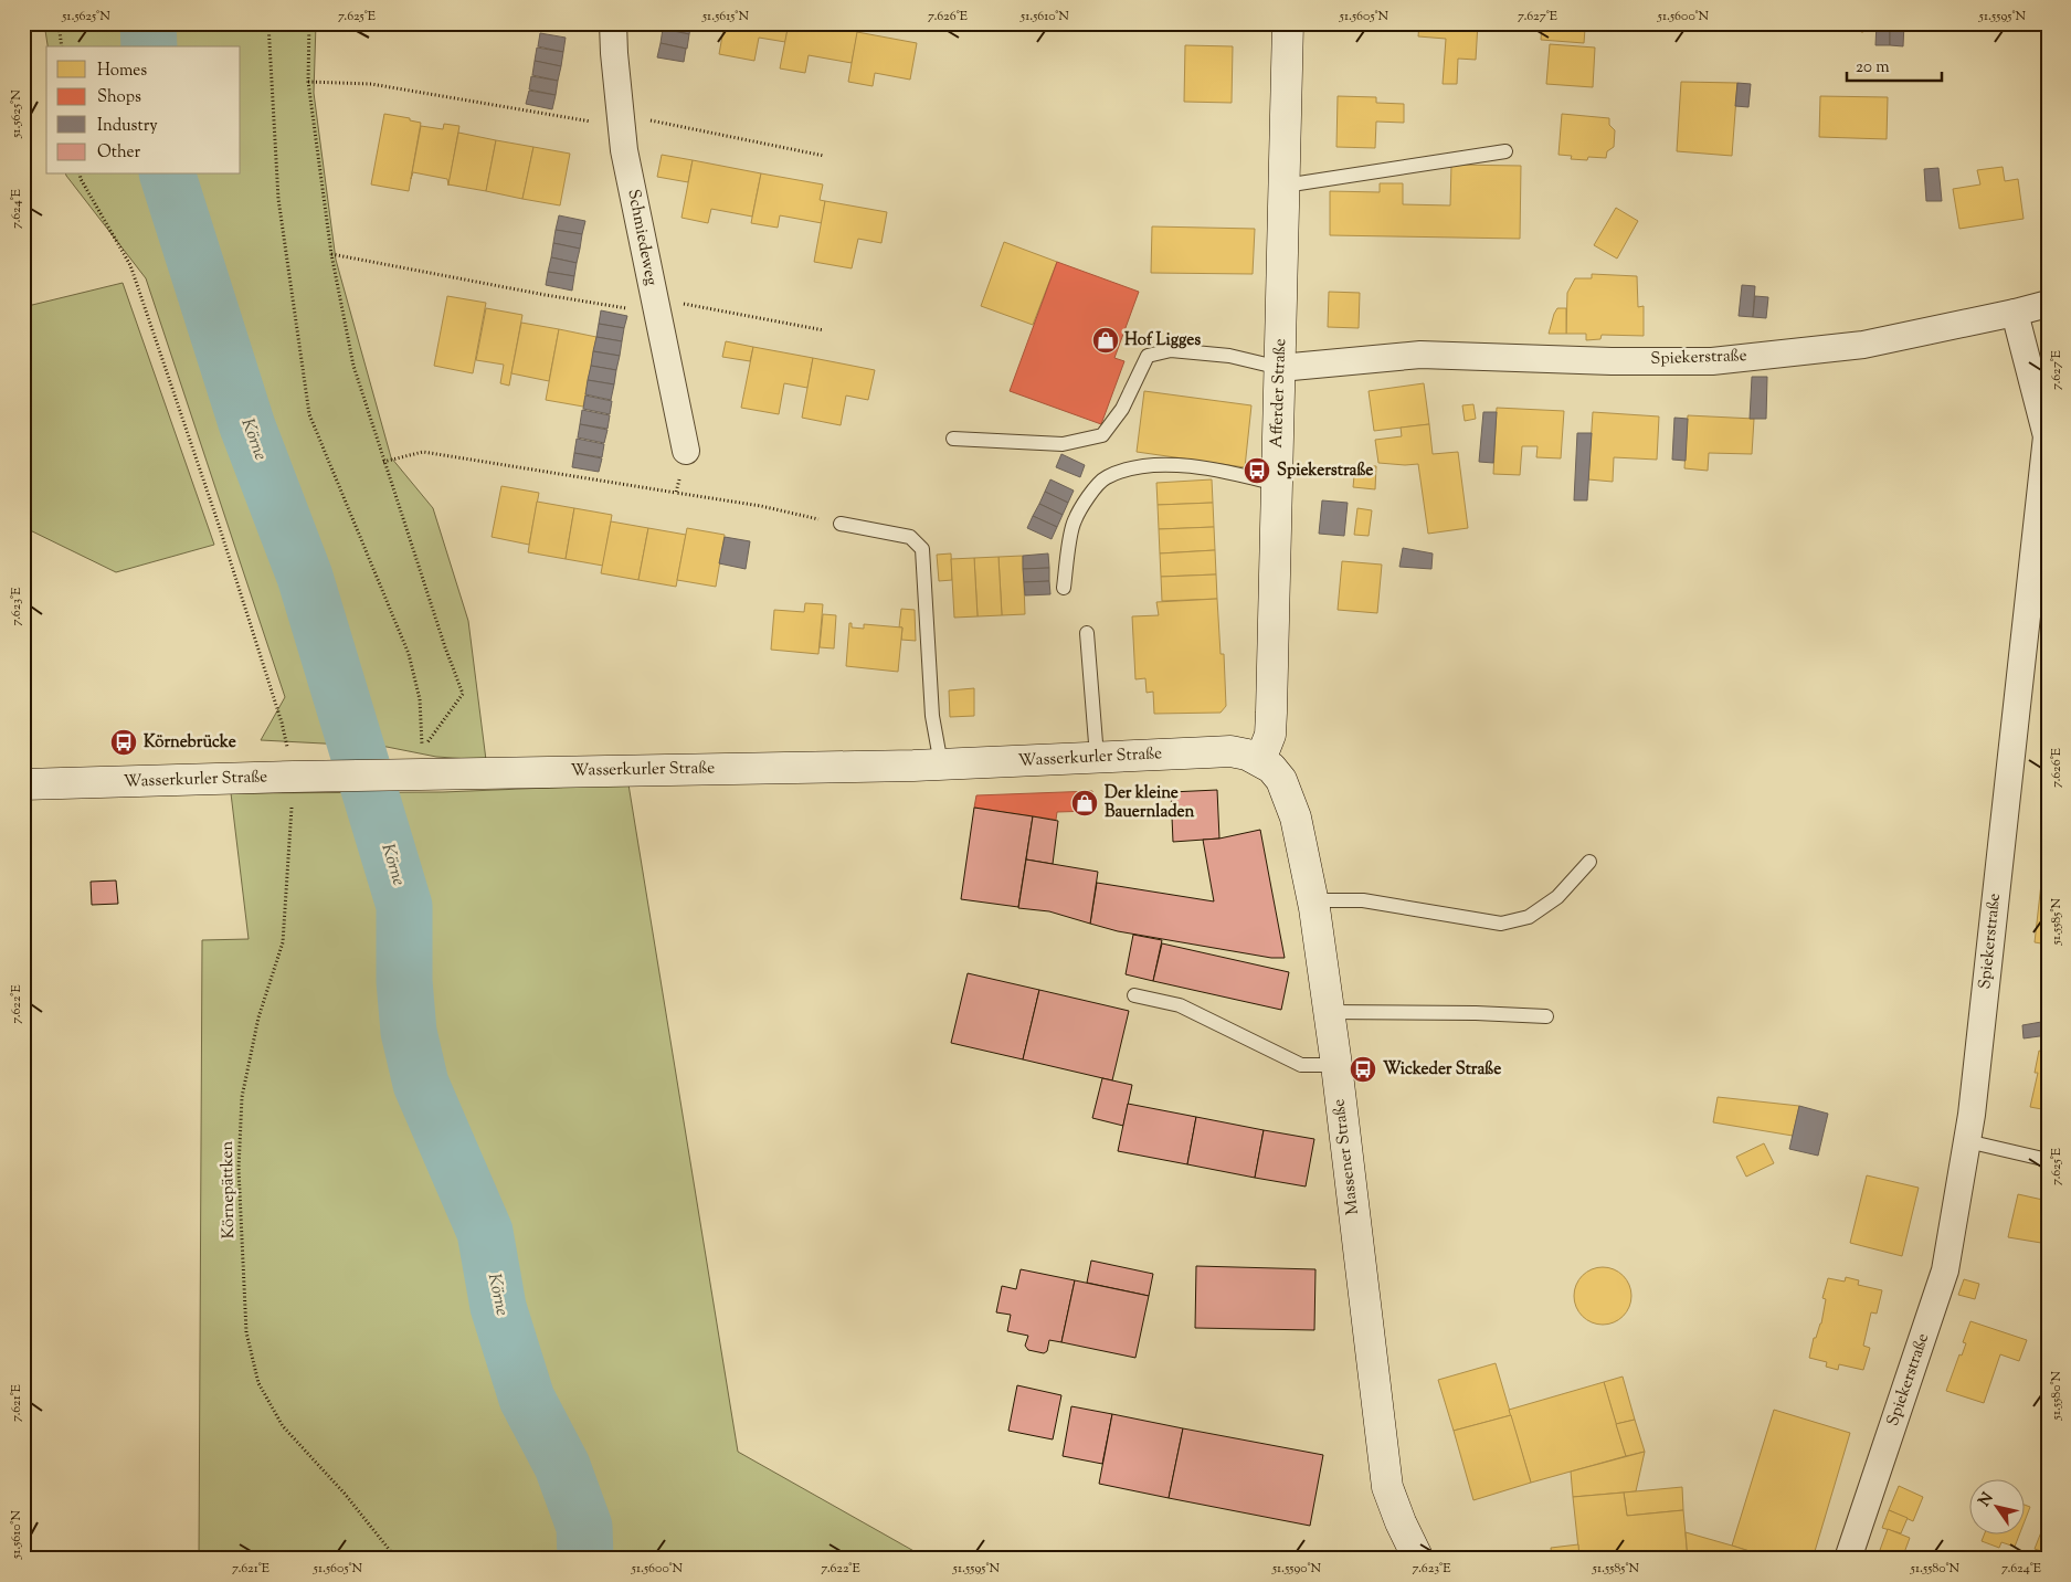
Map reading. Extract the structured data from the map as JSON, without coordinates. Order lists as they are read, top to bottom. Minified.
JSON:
{"streets":{"main road":["Afferder Straße","Wasserkurler Straße","Massener Straße"],"street":["Schmiedeweg","Spiekerstraße"],"path":["Körnepättken"]},"crossings":[["Spiekerstraße","Afferder Straße"],["Afferder Straße","Wasserkurler Straße"],["Afferder Straße","Massener Straße"],["Wasserkurler Straße","Massener Straße"],["Wasserkurler Straße","Körnepättken"]],"water":["Körne"],"places":{"shop":["Hof Ligges","Der kleine Bauernladen"],"bus stop":["Spiekerstraße","Körnebrücke","Wickeder Straße"]},"legend":["Homes","Shops","Industry","Other"],"scale_bar":"20 m","north":"top left","coordinates":["51.5625°N","7.625°E","51.5615°N","7.626°E","51.5610°N","51.5605°N","7.627°E","51.5600°N","51.5595°N","7.624°E","7.623°E","51.5585°N","7.622°E","51.5580°N","7.621°E","51.5590°N"]}
